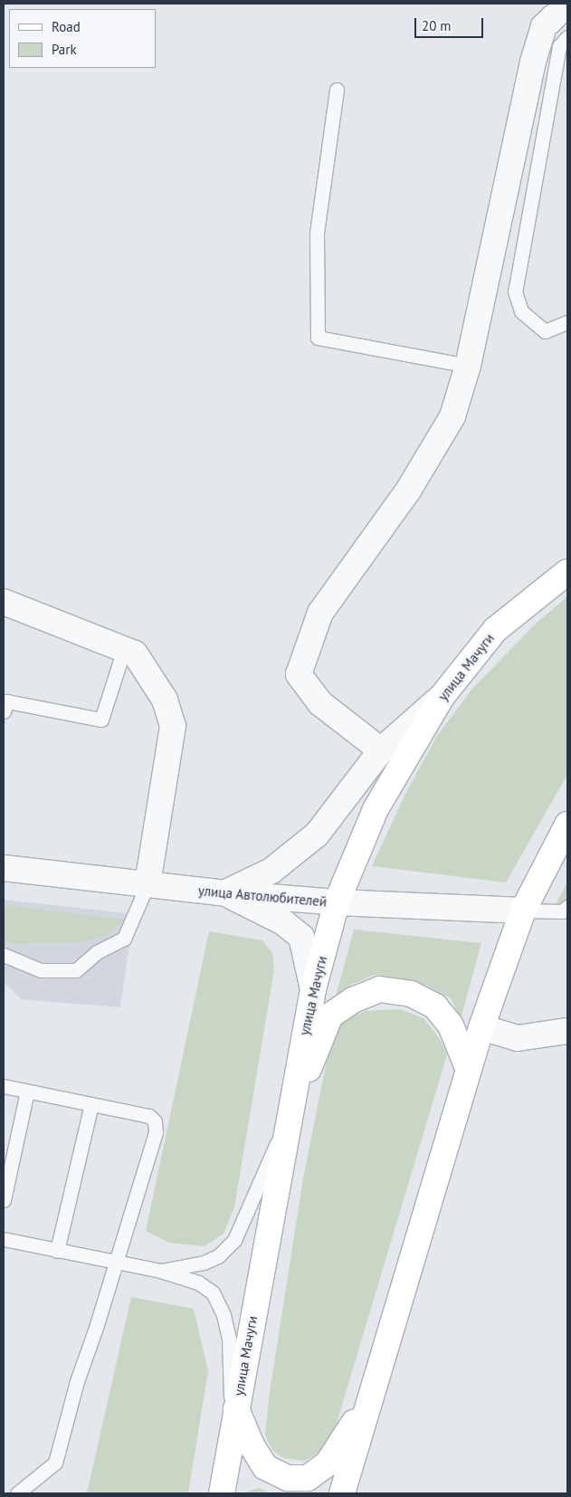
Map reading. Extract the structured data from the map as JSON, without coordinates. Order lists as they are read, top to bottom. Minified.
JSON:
{"streets":{"main road":["улица Мачуги"],"street":["улица Автолюбителей"]},"crossings":[["улица Мачуги","улица Автолюбителей"]],"legend":["Road","Park"],"scale_bar":"20 m"}
